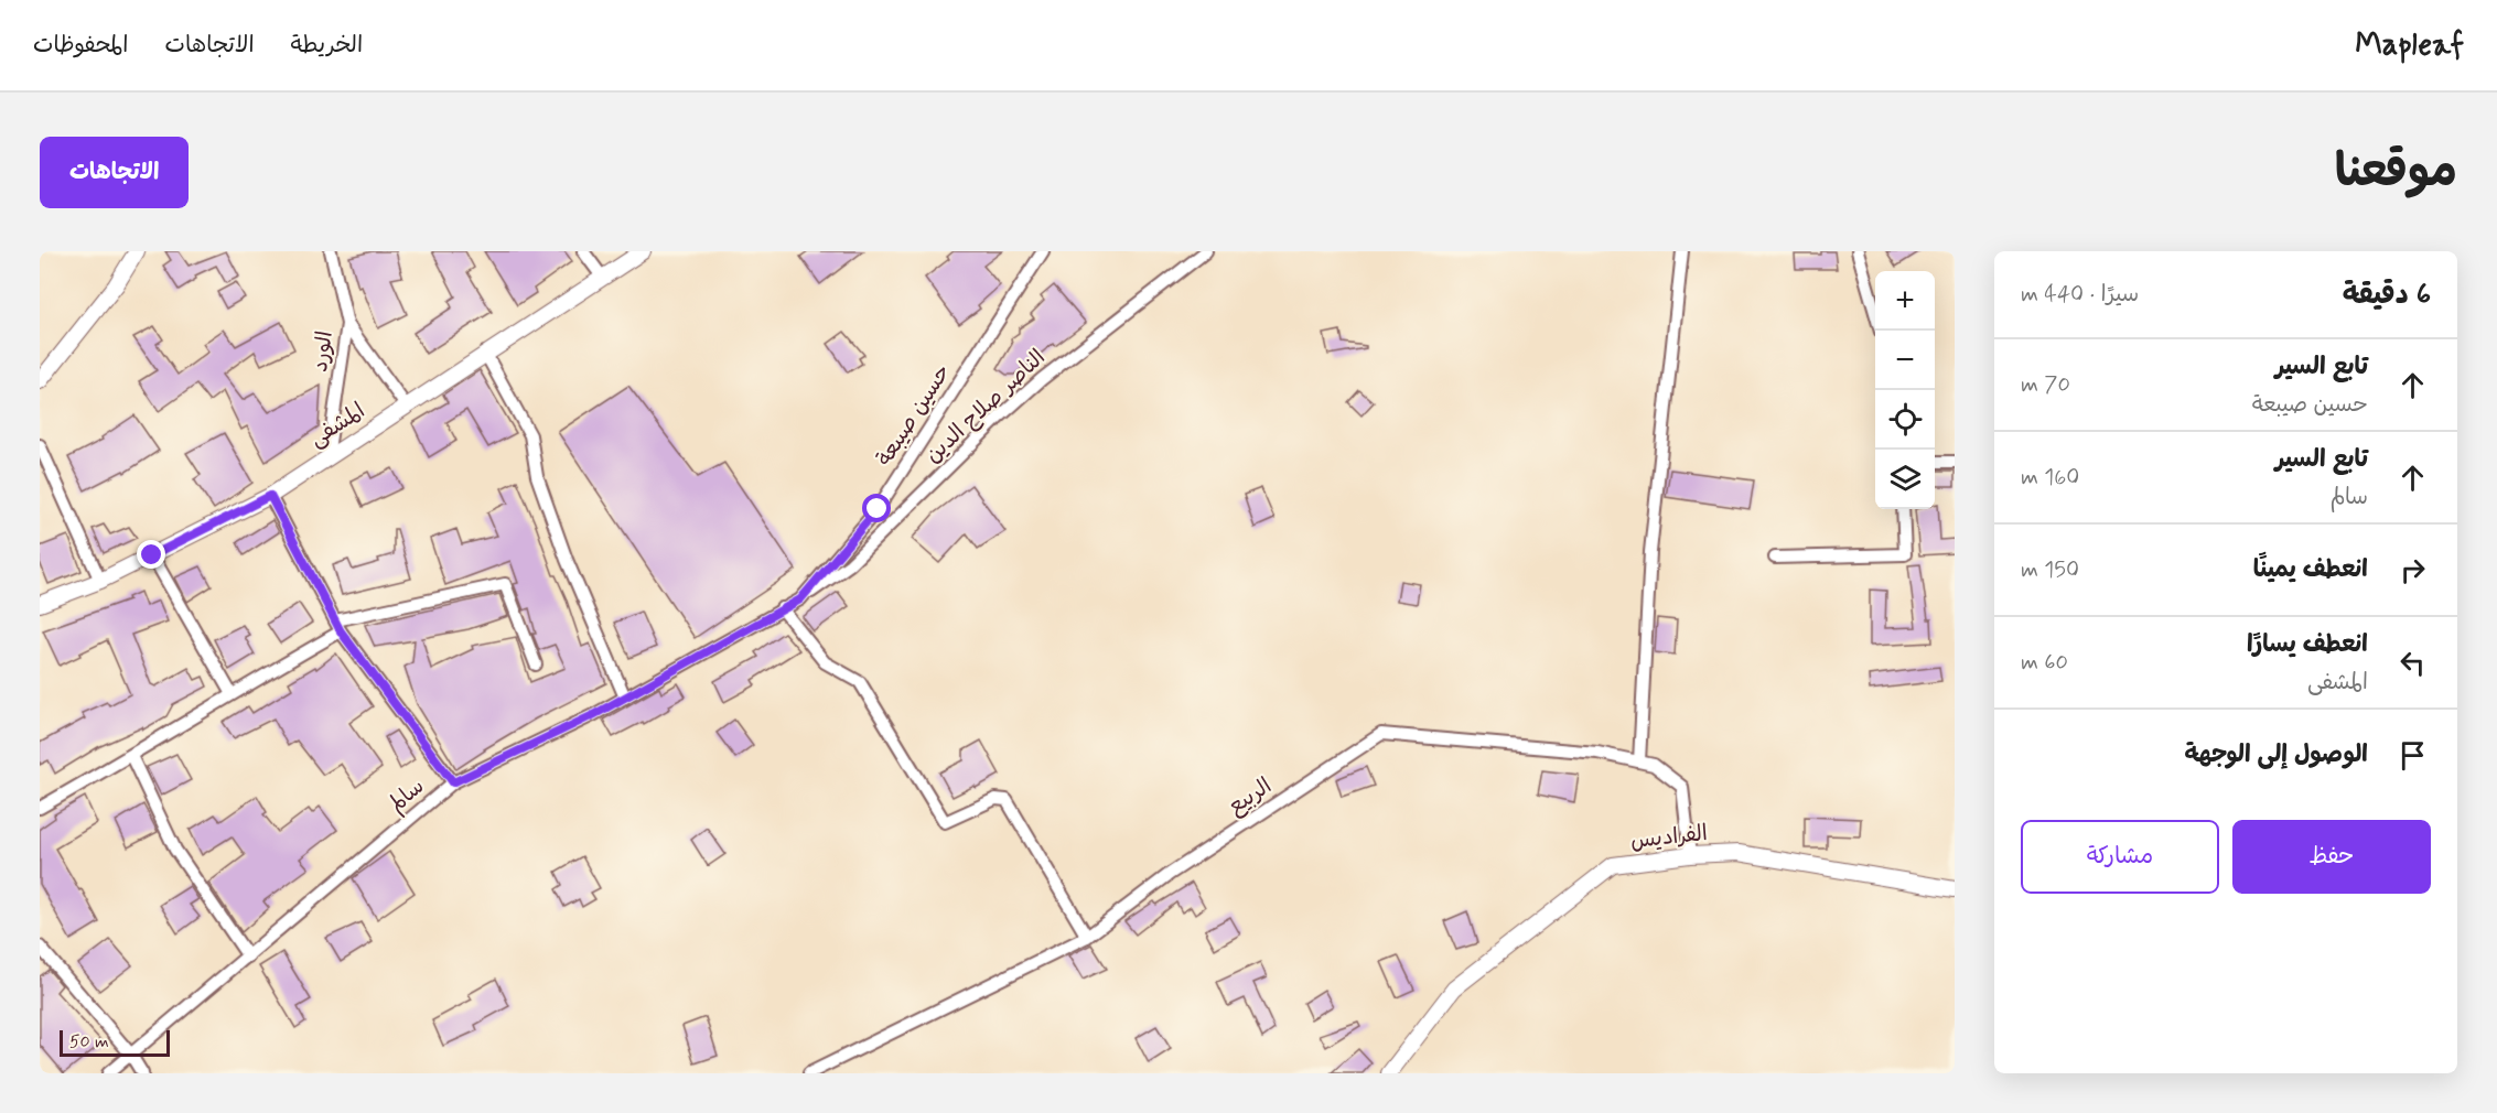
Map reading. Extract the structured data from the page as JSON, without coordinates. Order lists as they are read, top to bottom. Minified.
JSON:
{"streets":{"street":["الورد","الناصر صلاح الدين","حسين صيبعة","المشفى","سالم","الربيع","الفراديس"]},"crossings":[["الورد","المشفى"],["الناصر صلاح الدين","حسين صيبعة"],["حسين صيبعة","سالم"],["الربيع","الفراديس"]],"scale_bar":"50 m","page":{"header":"Mapleaf","nav":["الخريطة","الاتجاهات","المحفوظات"],"title":"موقعنا","buttons":["الاتجاهات",["حفظ","مشاركة"]],"heading":["6 دقيقة","سيرًا · 440 m"],"map_buttons":["+","−"],"list":[["تابع السير","حسين صيبعة","70 m"],["تابع السير","سالم","160 m"],["انعطف يمينًا","150 m"],["انعطف يسارًا","المشفى","60 m"],"الوصول إلى الوجهة"],"scale":"50 m"}}
